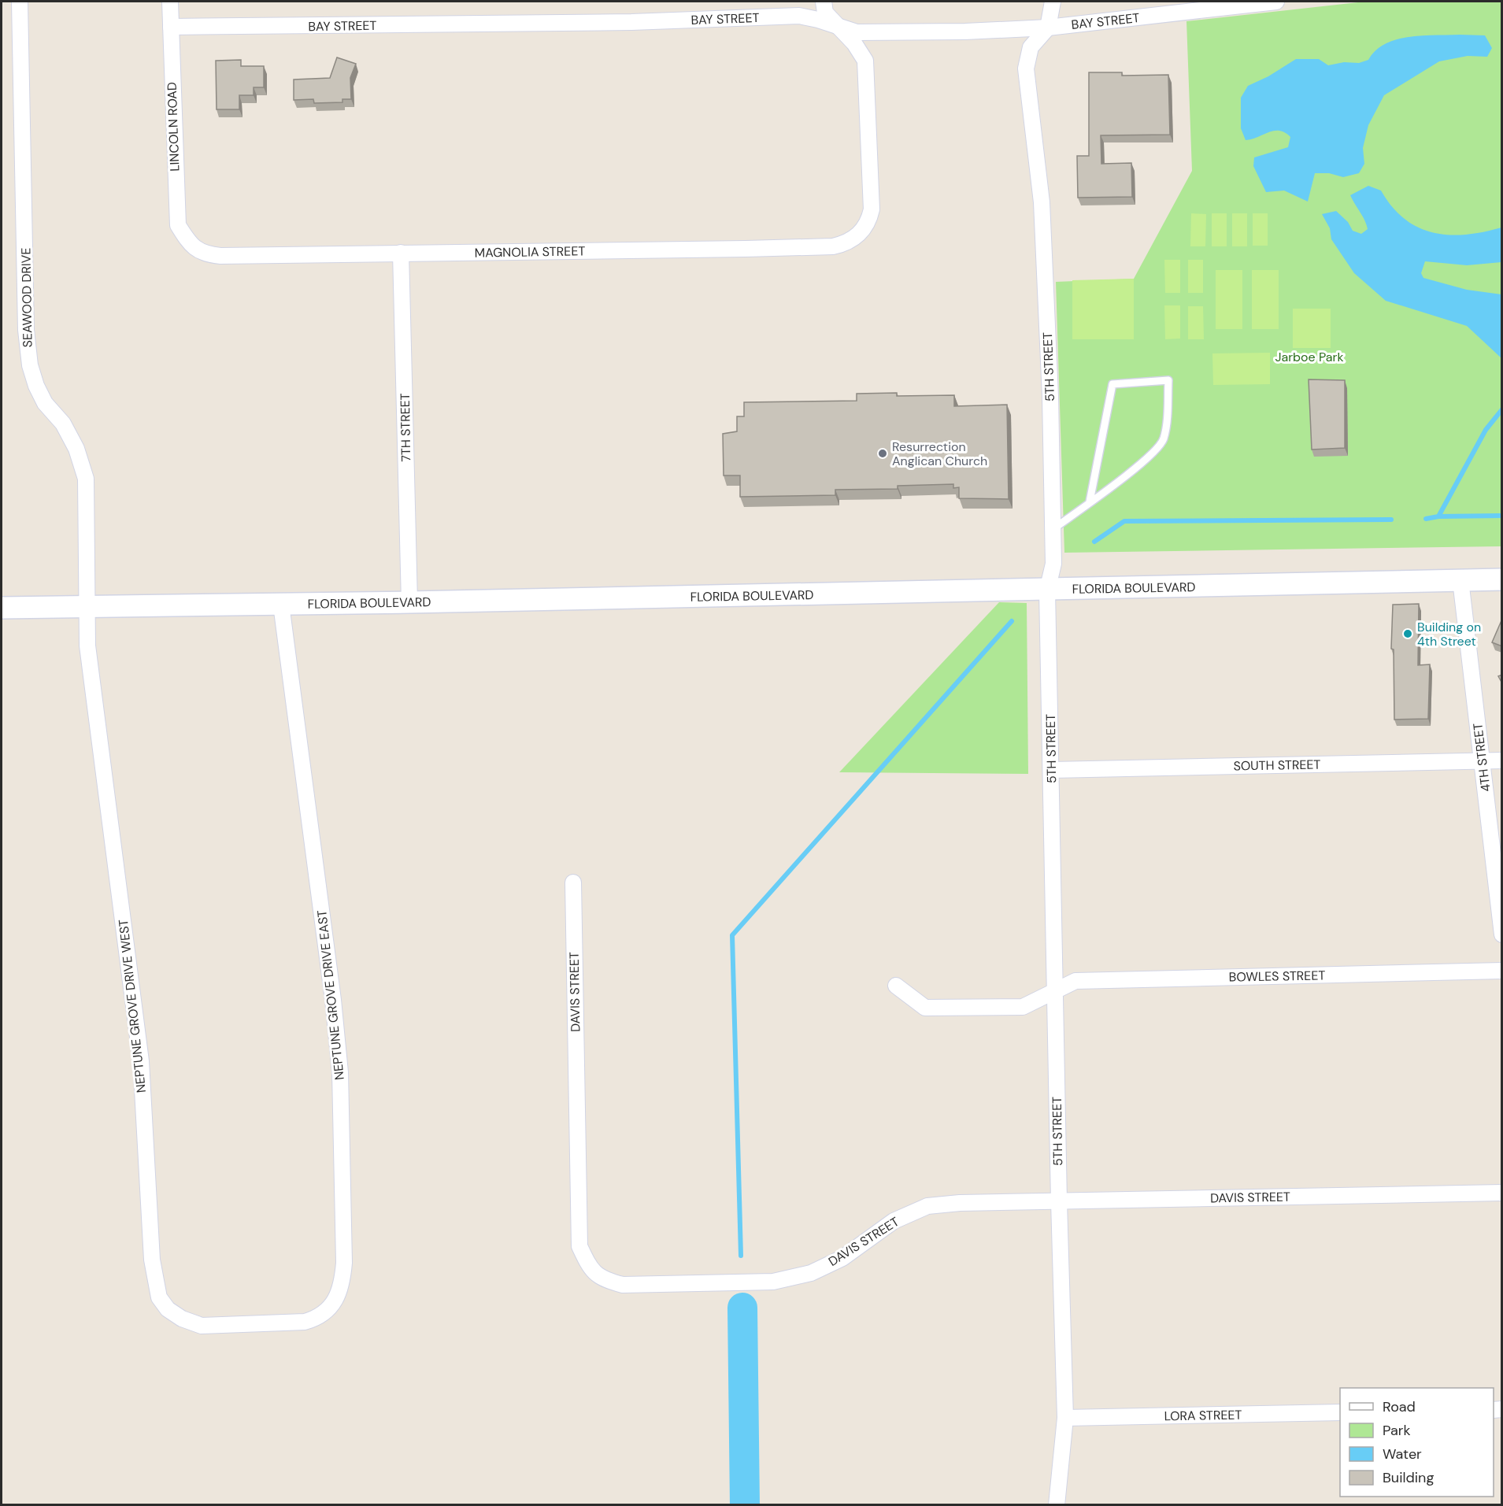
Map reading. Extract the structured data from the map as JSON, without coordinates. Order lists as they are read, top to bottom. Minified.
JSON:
{"streets":{"street":["BAY STREET","LINCOLN ROAD","MAGNOLIA STREET","SEAWOOD DRIVE","5TH STREET","7TH STREET","FLORIDA BOULEVARD","4TH STREET","SOUTH STREET","BOWLES STREET","DAVIS STREET","NEPTUNE GROVE DRIVE EAST","NEPTUNE GROVE DRIVE WEST","LORA STREET"]},"crossings":[["BAY STREET","LINCOLN ROAD"],["BAY STREET","MAGNOLIA STREET"],["BAY STREET","5TH STREET"],["LINCOLN ROAD","MAGNOLIA STREET"],["MAGNOLIA STREET","7TH STREET"],["SEAWOOD DRIVE","FLORIDA BOULEVARD"],["SEAWOOD DRIVE","NEPTUNE GROVE DRIVE WEST"],["5TH STREET","FLORIDA BOULEVARD"],["5TH STREET","SOUTH STREET"],["5TH STREET","BOWLES STREET"],["5TH STREET","DAVIS STREET"],["5TH STREET","LORA STREET"],["7TH STREET","FLORIDA BOULEVARD"],["FLORIDA BOULEVARD","4TH STREET"],["FLORIDA BOULEVARD","NEPTUNE GROVE DRIVE EAST"],["FLORIDA BOULEVARD","NEPTUNE GROVE DRIVE WEST"],["4TH STREET","SOUTH STREET"],["NEPTUNE GROVE DRIVE EAST","NEPTUNE GROVE DRIVE WEST"]],"parks":["Jarboe Park"],"places":["Resurrection Anglican Church","Building on 4th Street"],"legend":["Road","Park","Water","Building"]}
